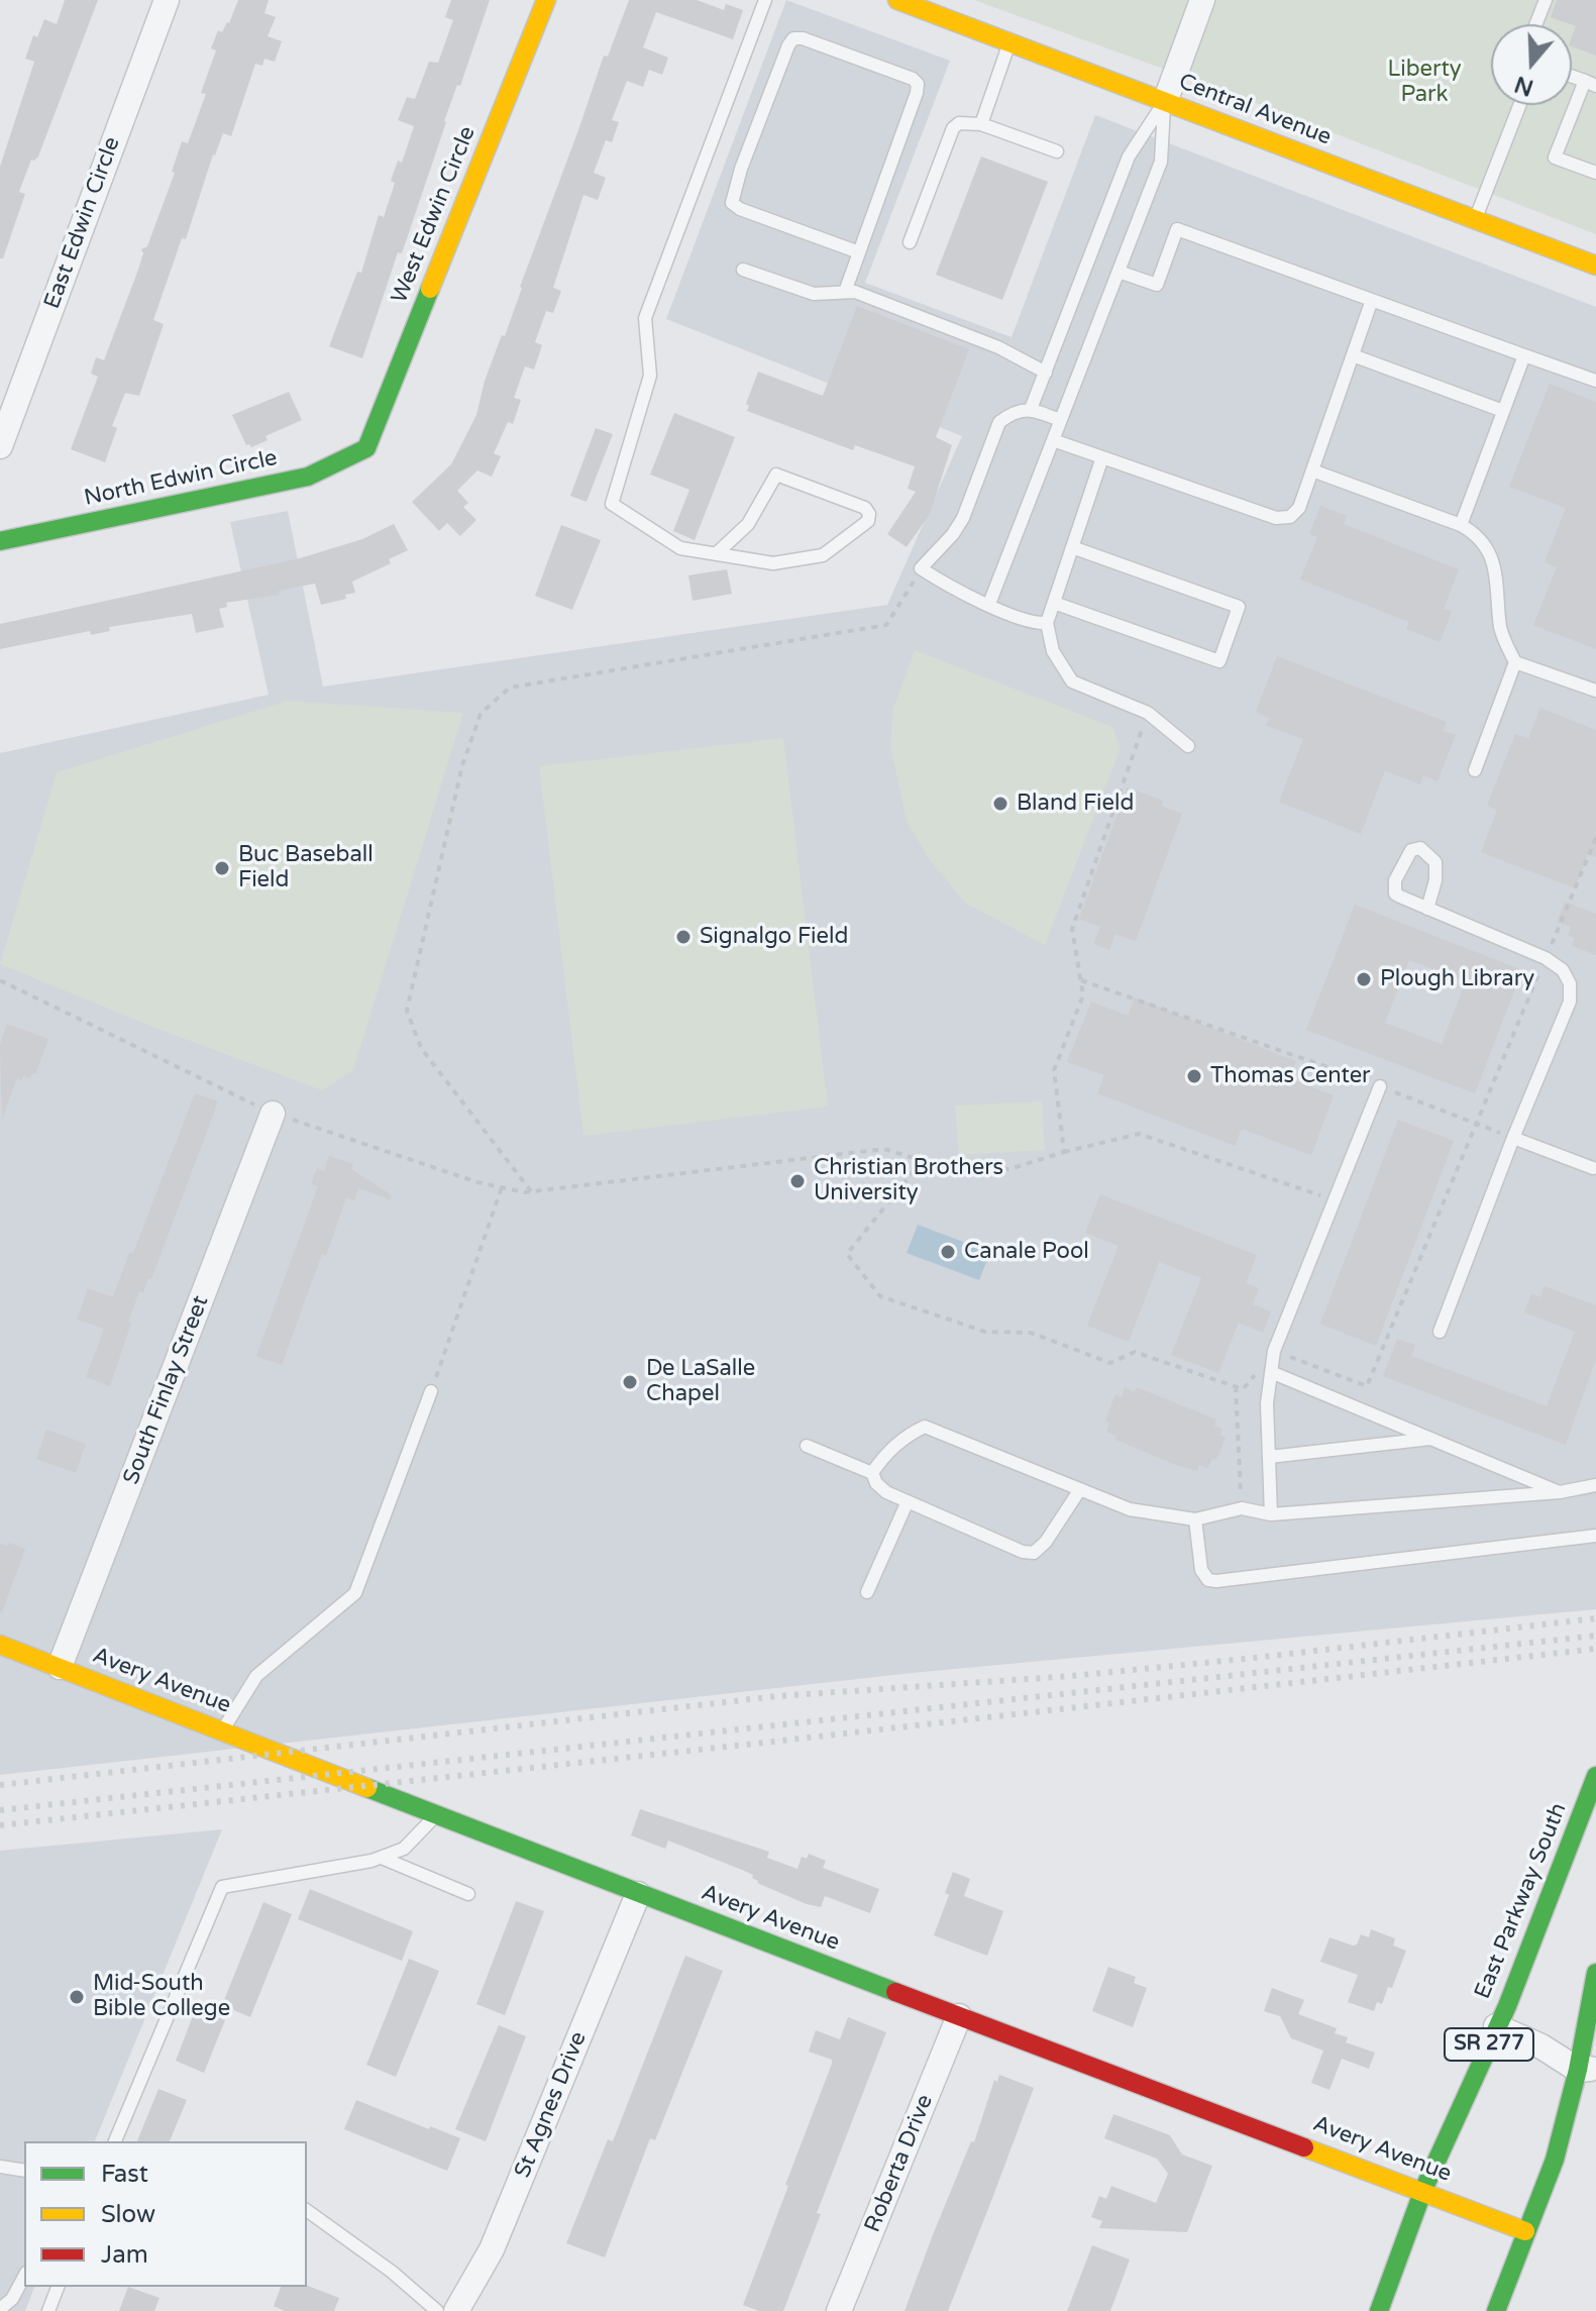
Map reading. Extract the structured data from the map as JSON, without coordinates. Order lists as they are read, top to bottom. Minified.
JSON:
{"streets":{"street":["Central Avenue","West Edwin Circle","East Edwin Circle","North Edwin Circle","South Finlay Street","Avery Avenue","East Parkway South","SR 277","St Agnes Drive","Roberta Drive"]},"crossings":[["West Edwin Circle","North Edwin Circle"],["South Finlay Street","Avery Avenue"],["Avery Avenue","East Parkway South"],["Avery Avenue","St Agnes Drive"],["Avery Avenue","Roberta Drive"]],"parks":["Liberty Park"],"places":["Bland Field","Buc Baseball Field","Signalgo Field","Plough Library","Thomas Center","Christian Brothers University","Canale Pool","De LaSalle Chapel","Mid-South Bible College"],"legend":["Fast","Slow","Jam"],"north":"bottom"}
